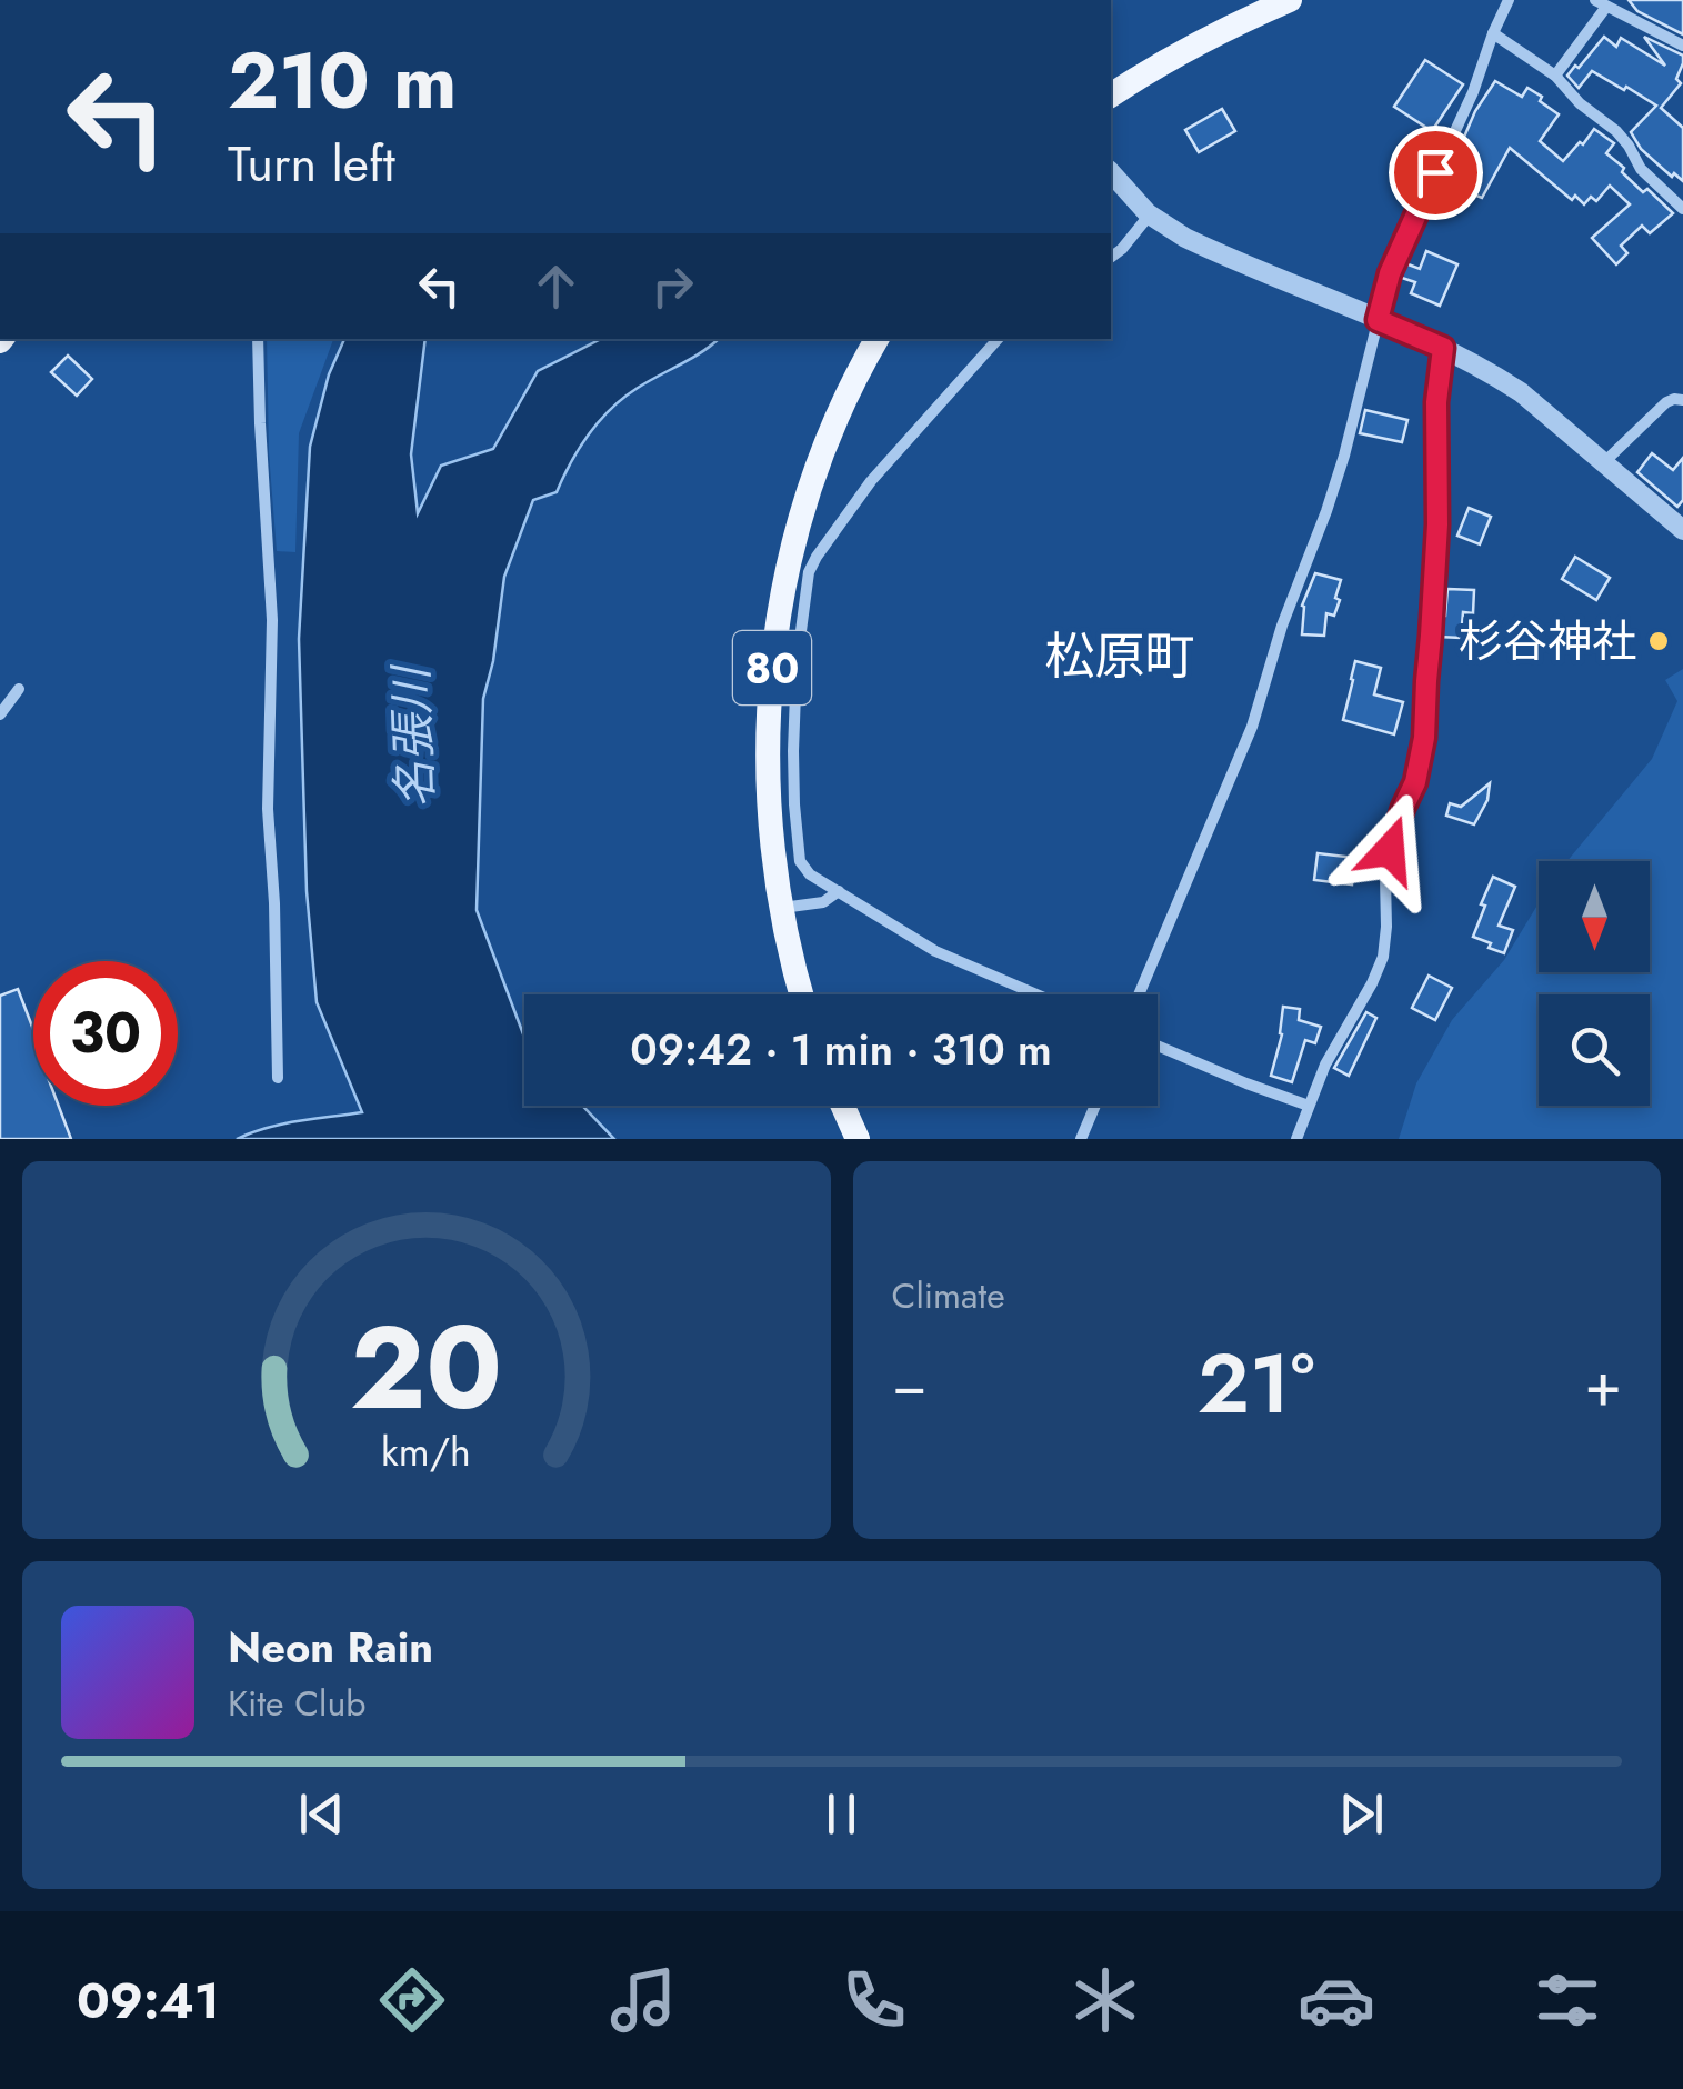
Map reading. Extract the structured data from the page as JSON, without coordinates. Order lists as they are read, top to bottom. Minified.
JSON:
{"streets":{"main road":["80"]},"districts":["松原町"],"water":["名張川"],"places":["杉谷神社"],"north":"bottom","page":{"turn":["210 m","Turn left"],"limit":"30","trip":"09:42 · 1 min · 310 m","tile":"Climate","heat":["−","21°","+"],"song":["Neon Rain","Kite Club"],"tabs":"09:41","gauge":["20","km/h"]}}
